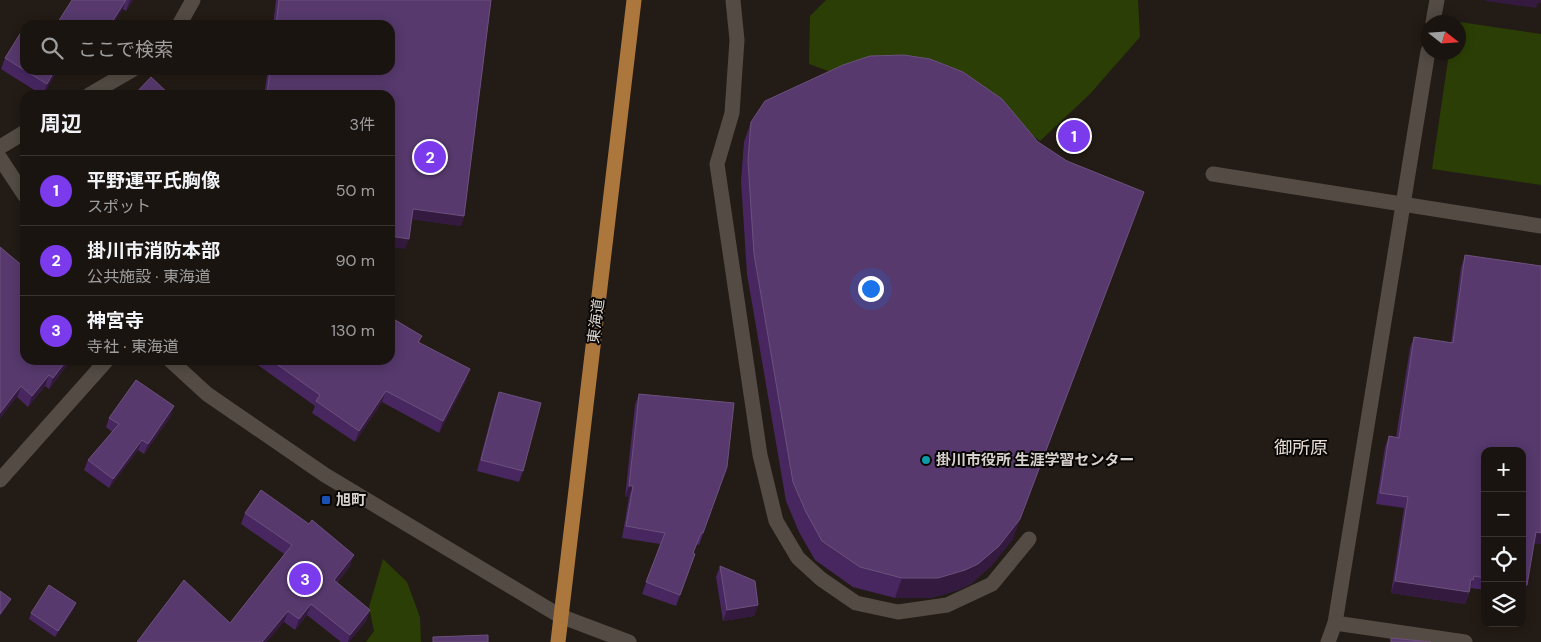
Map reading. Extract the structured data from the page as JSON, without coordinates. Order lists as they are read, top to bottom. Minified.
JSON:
{"streets":{"main road":["東海道"]},"districts":["御所原"],"places":{"other":["掛川市役所 生涯学習センター"],"transit":["旭町"]},"north":"right","page":{"search":"ここで検索","heading":["周辺","3件"],"pins":["1","2","3"],"list":[{"mark":"1","name":"平野運平氏胸像","note":"スポット","value":"50 m"},{"mark":"2","name":"掛川市消防本部","note":"公共施設 · 東海道","value":"90 m"},{"mark":"3","name":"神宮寺","note":"寺社 · 東海道","value":"130 m"}],"map_buttons":["+","−"]}}
